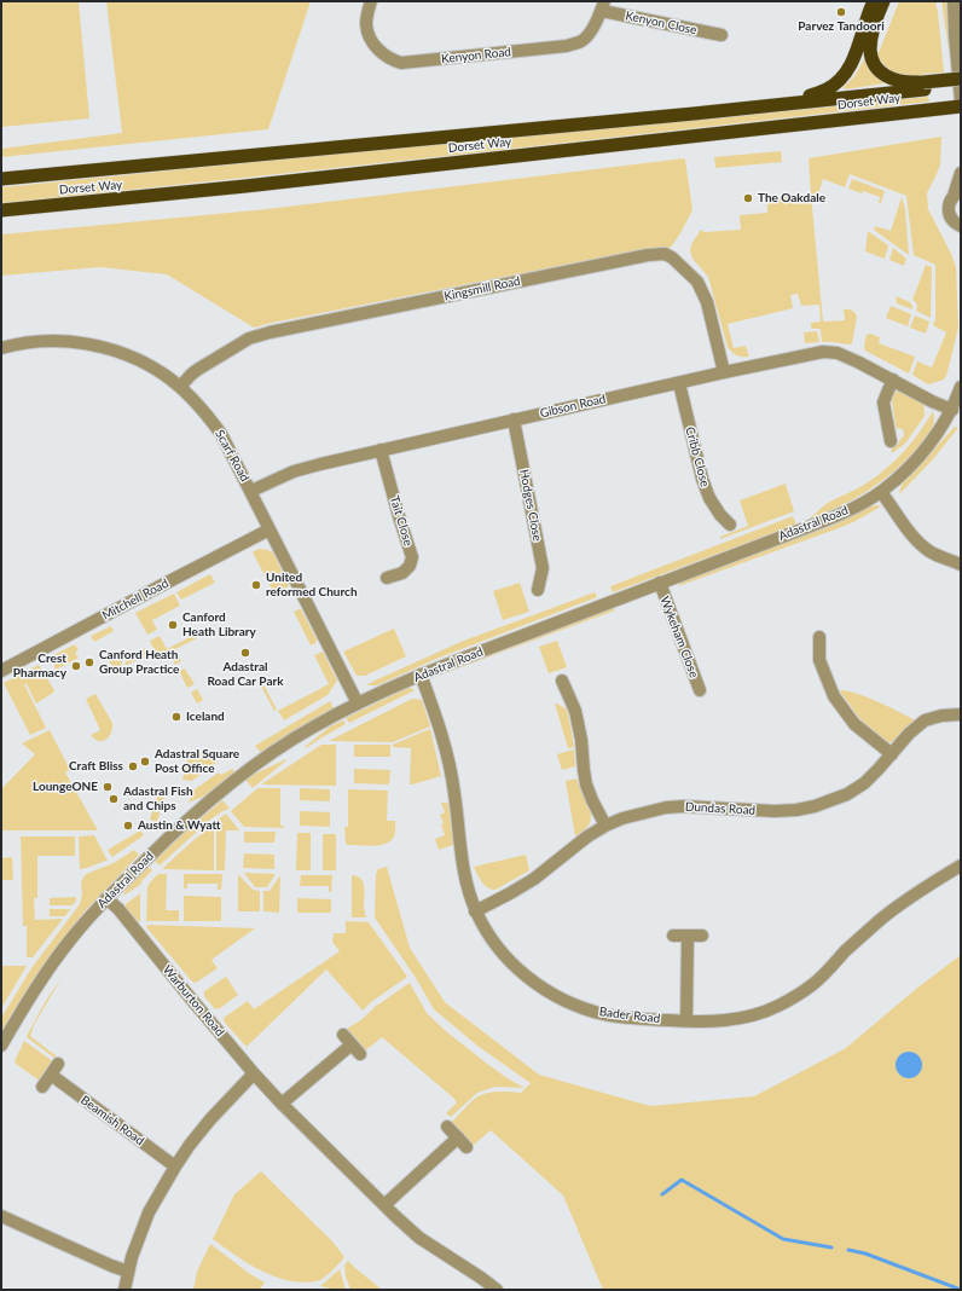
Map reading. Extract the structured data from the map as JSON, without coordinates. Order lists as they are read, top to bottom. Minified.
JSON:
{"streets":{"highway":["Dorset Way"],"street":["Kenyon Close","Kenyon Road","Kingsmill Road","Gibson Road","Scarf Road","Cribb Close","Hodges Close","Tait Close","Adastral Road","Mitchell Road","Wykeham Close","Dundas Road","Warburton Road","Bader Road","Beamish Road"]},"crossings":[["Kenyon Close","Kenyon Road"],["Kingsmill Road","Gibson Road"],["Kingsmill Road","Scarf Road"],["Gibson Road","Scarf Road"],["Gibson Road","Cribb Close"],["Gibson Road","Hodges Close"],["Gibson Road","Tait Close"],["Gibson Road","Adastral Road"],["Scarf Road","Adastral Road"],["Scarf Road","Mitchell Road"],["Adastral Road","Wykeham Close"],["Adastral Road","Warburton Road"],["Adastral Road","Bader Road"],["Dundas Road","Bader Road"]],"places":["Parvez Tandoori","The Oakdale","United reformed Church","Canford Heath Library","Adastral Road Car Park","Canford Heath Group Practice","Crest Pharmacy","Iceland","Adastral Square Post Office","Craft Bliss","LoungeONE","Adastral Fish and Chips","Austin & Wyatt"]}
